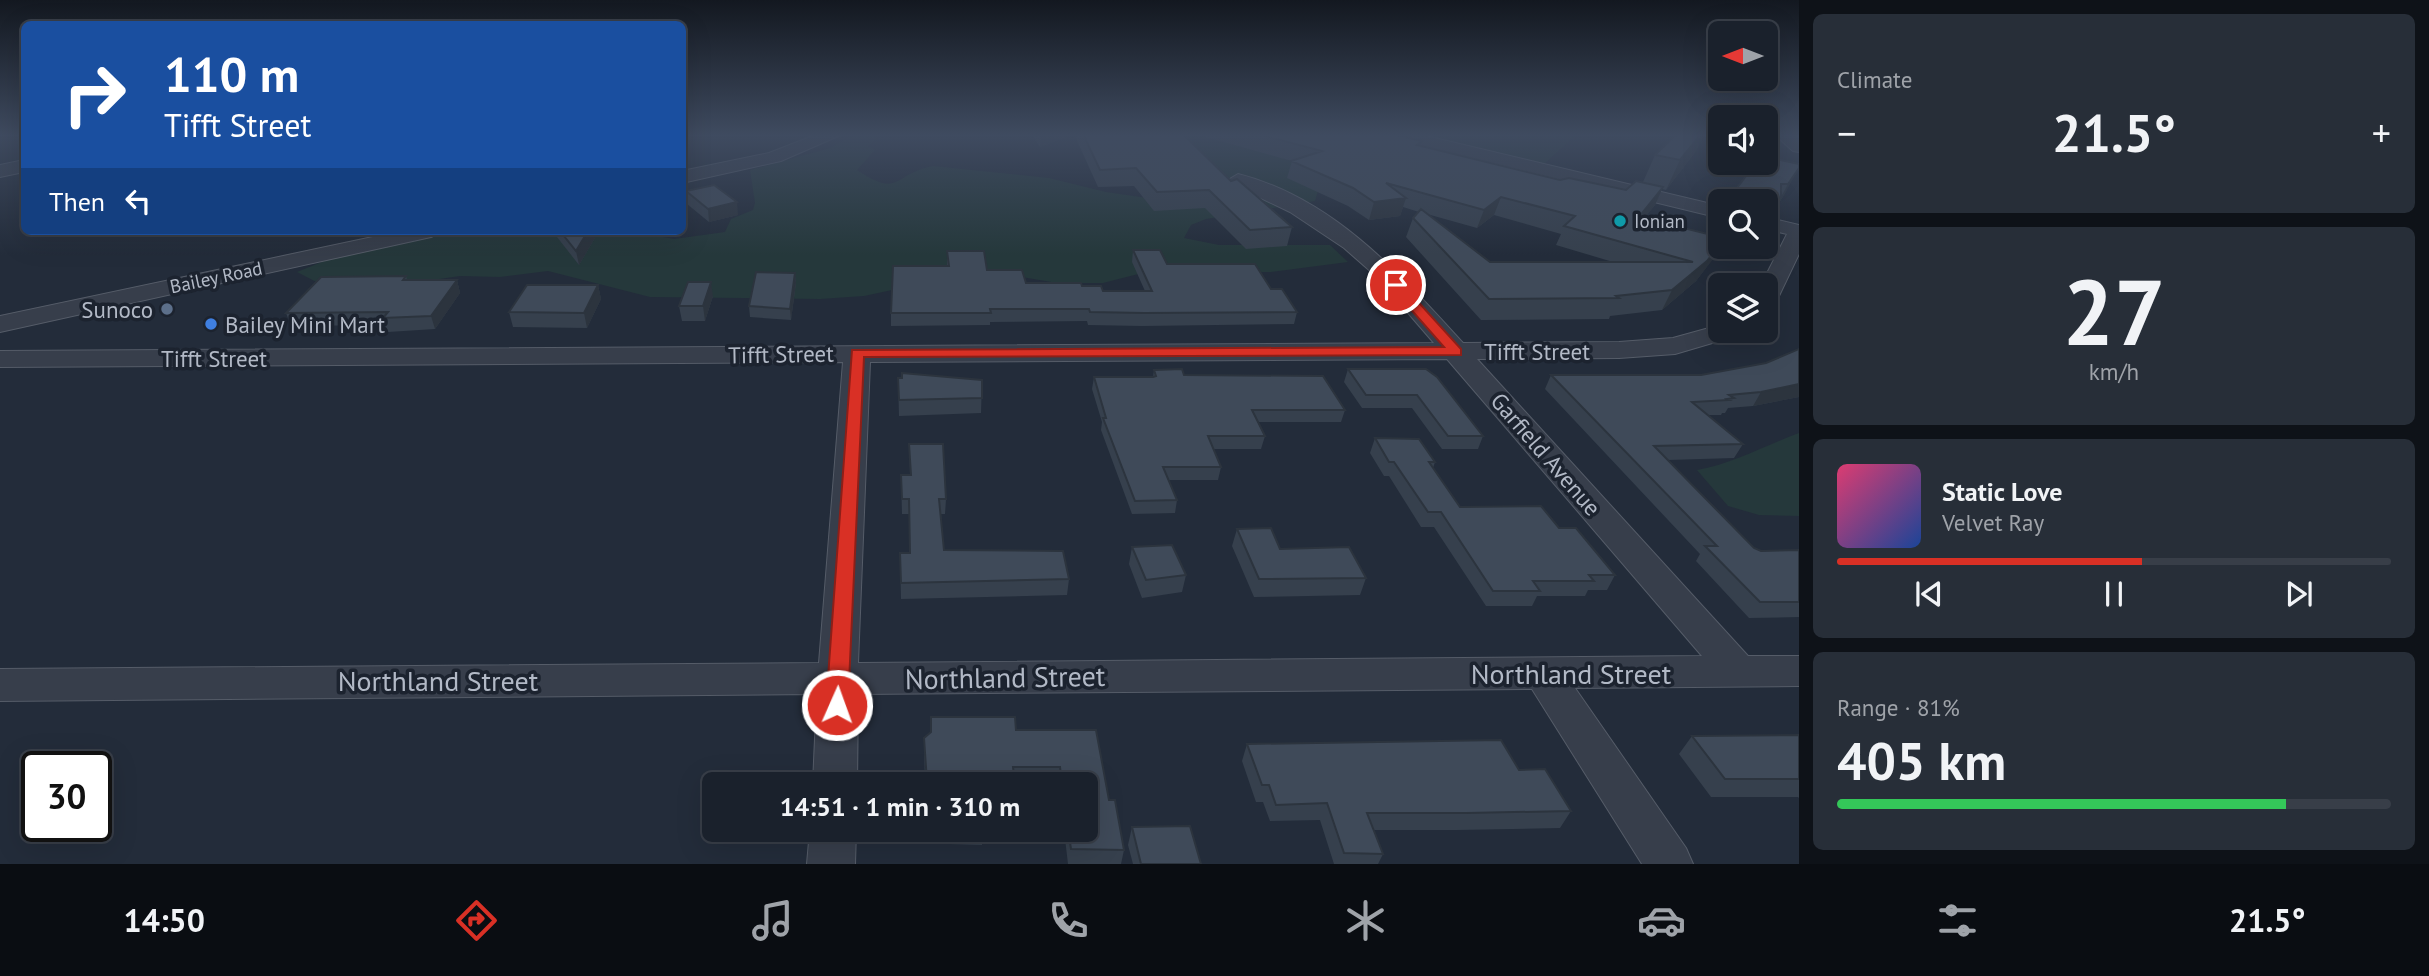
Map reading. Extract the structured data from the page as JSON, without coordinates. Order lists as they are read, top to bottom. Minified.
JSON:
{"streets":{"street":["Bailey Road","Tifft Street","Garfield Avenue","Northland Street"]},"crossings":[["Tifft Street","Garfield Avenue"],["Garfield Avenue","Northland Street"]],"places":["Ionian","Sunoco","Bailey Mini Mart"],"north":"left","page":{"tile":["Climate",["27","km/h"],["Range · 81%","405 km"]],"turn":["110 m","Tifft Street"],"heat":["−","21.5°","+"],"then":"Then","song":["Static Love","Velvet Ray"],"limit":"30","trip":"14:51 · 1 min · 310 m","tabs":["14:50","21.5°"]}}
